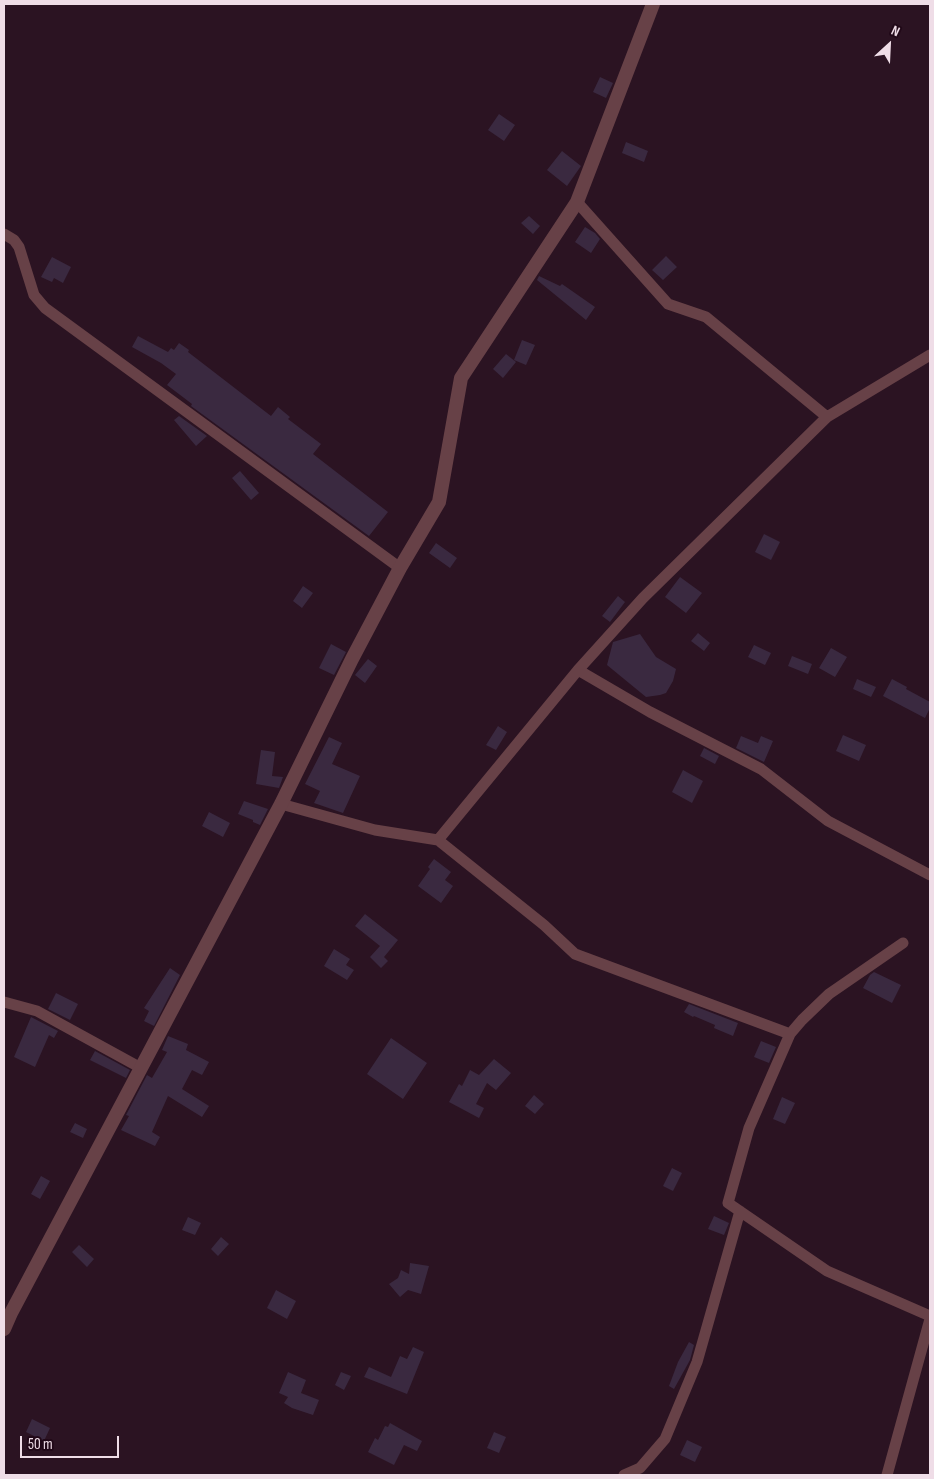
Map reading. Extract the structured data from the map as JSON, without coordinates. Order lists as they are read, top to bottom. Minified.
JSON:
{"scale_bar":"50 m","north":"top right"}
